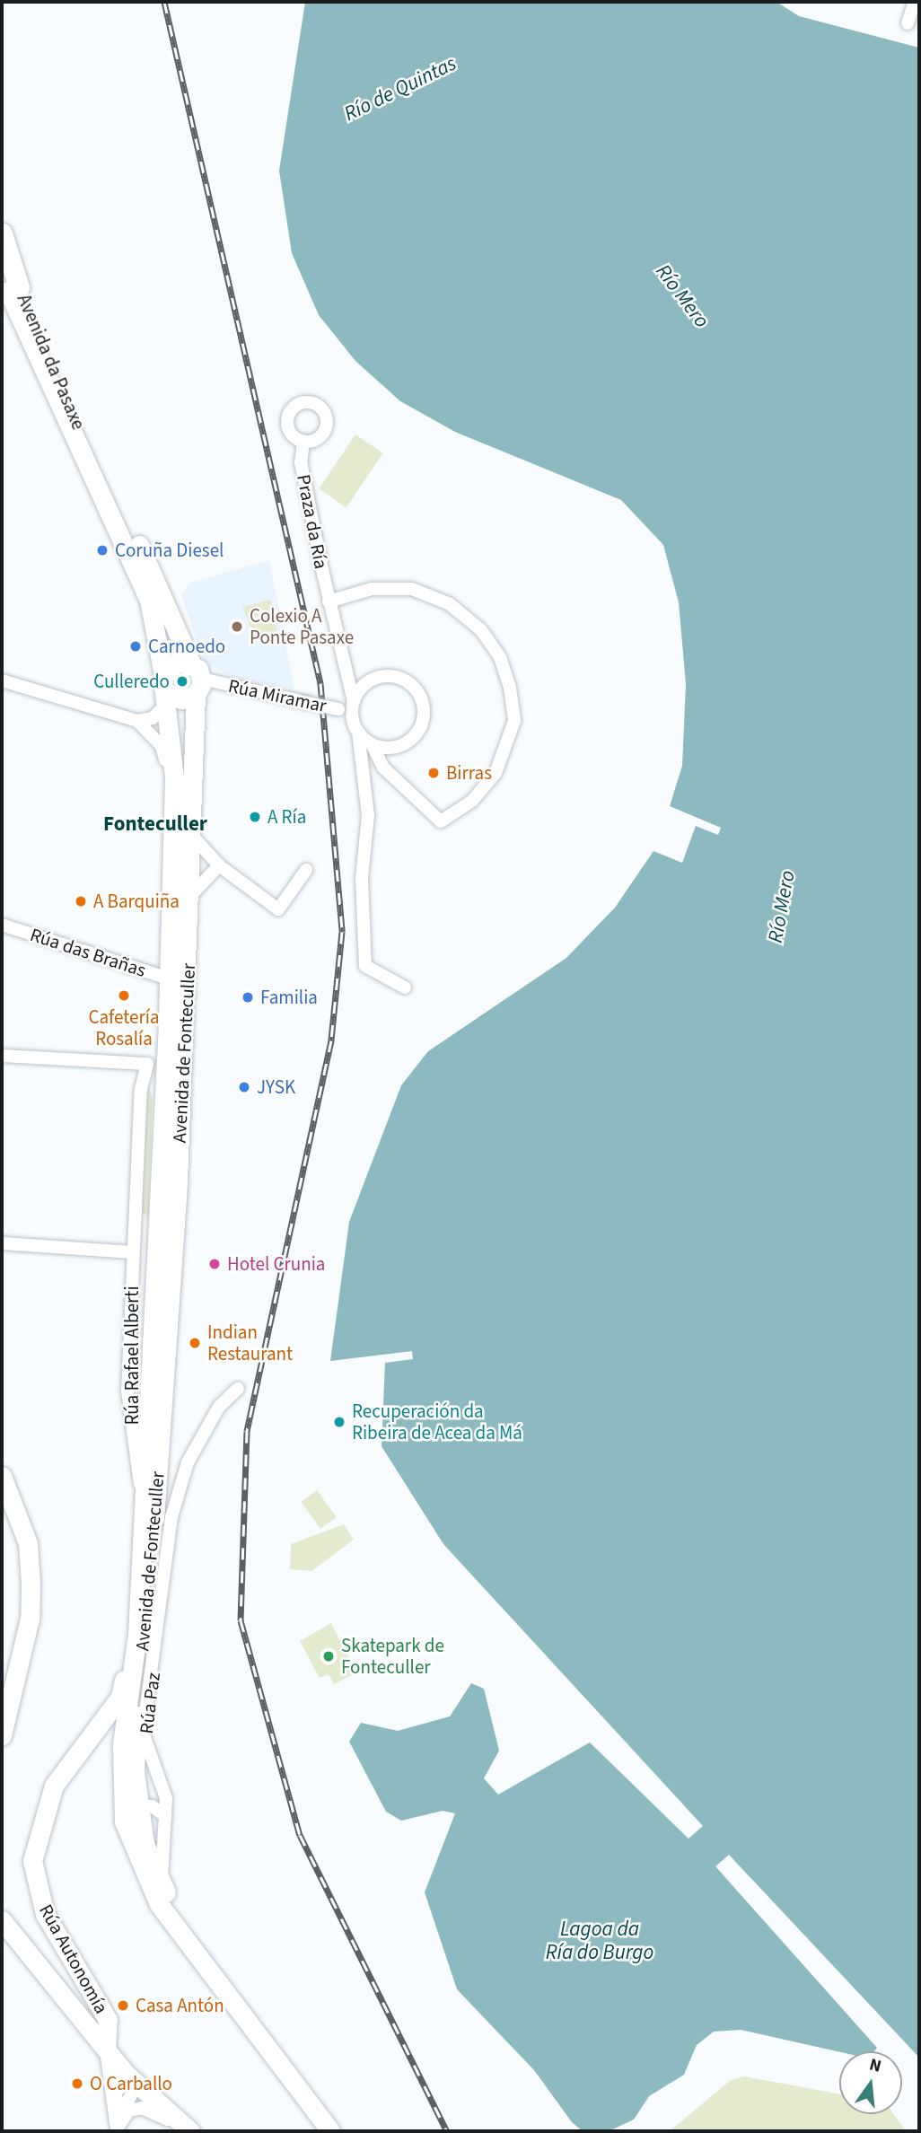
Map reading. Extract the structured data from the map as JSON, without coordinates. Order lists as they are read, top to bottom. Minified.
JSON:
{"streets":{"main road":["Avenida da Pasaxe","Avenida de Fonteculler","Rúa Autonomía"],"street":["Praza da Ría","Rúa Miramar","Rúa das Brañas","Rúa Rafael Alberti","Rúa Paz"]},"crossings":[["Avenida da Pasaxe","Avenida de Fonteculler"],["Praza da Ría","Rúa Miramar"],["Rúa Miramar","Avenida de Fonteculler"],["Rúa das Brañas","Avenida de Fonteculler"],["Avenida de Fonteculler","Rúa Rafael Alberti"],["Avenida de Fonteculler","Rúa Paz"],["Avenida de Fonteculler","Rúa Autonomía"]],"districts":["Fonteculler"],"water":["Río de Quintas","Río Mero","Lagoa da Ría do Burgo"],"places":["Coruña Diesel","Colexio A Ponte Pasaxe","Carnoedo","Culleredo","Birras","A Ría","A Barquiña","Cafetería Rosalía","Familia","JYSK","Hotel Crunia","Indian Restaurant","Recuperación da Ribeira de Acea da Má","Skatepark de Fonteculler","Casa Antón","O Carballo"],"north":"top"}
